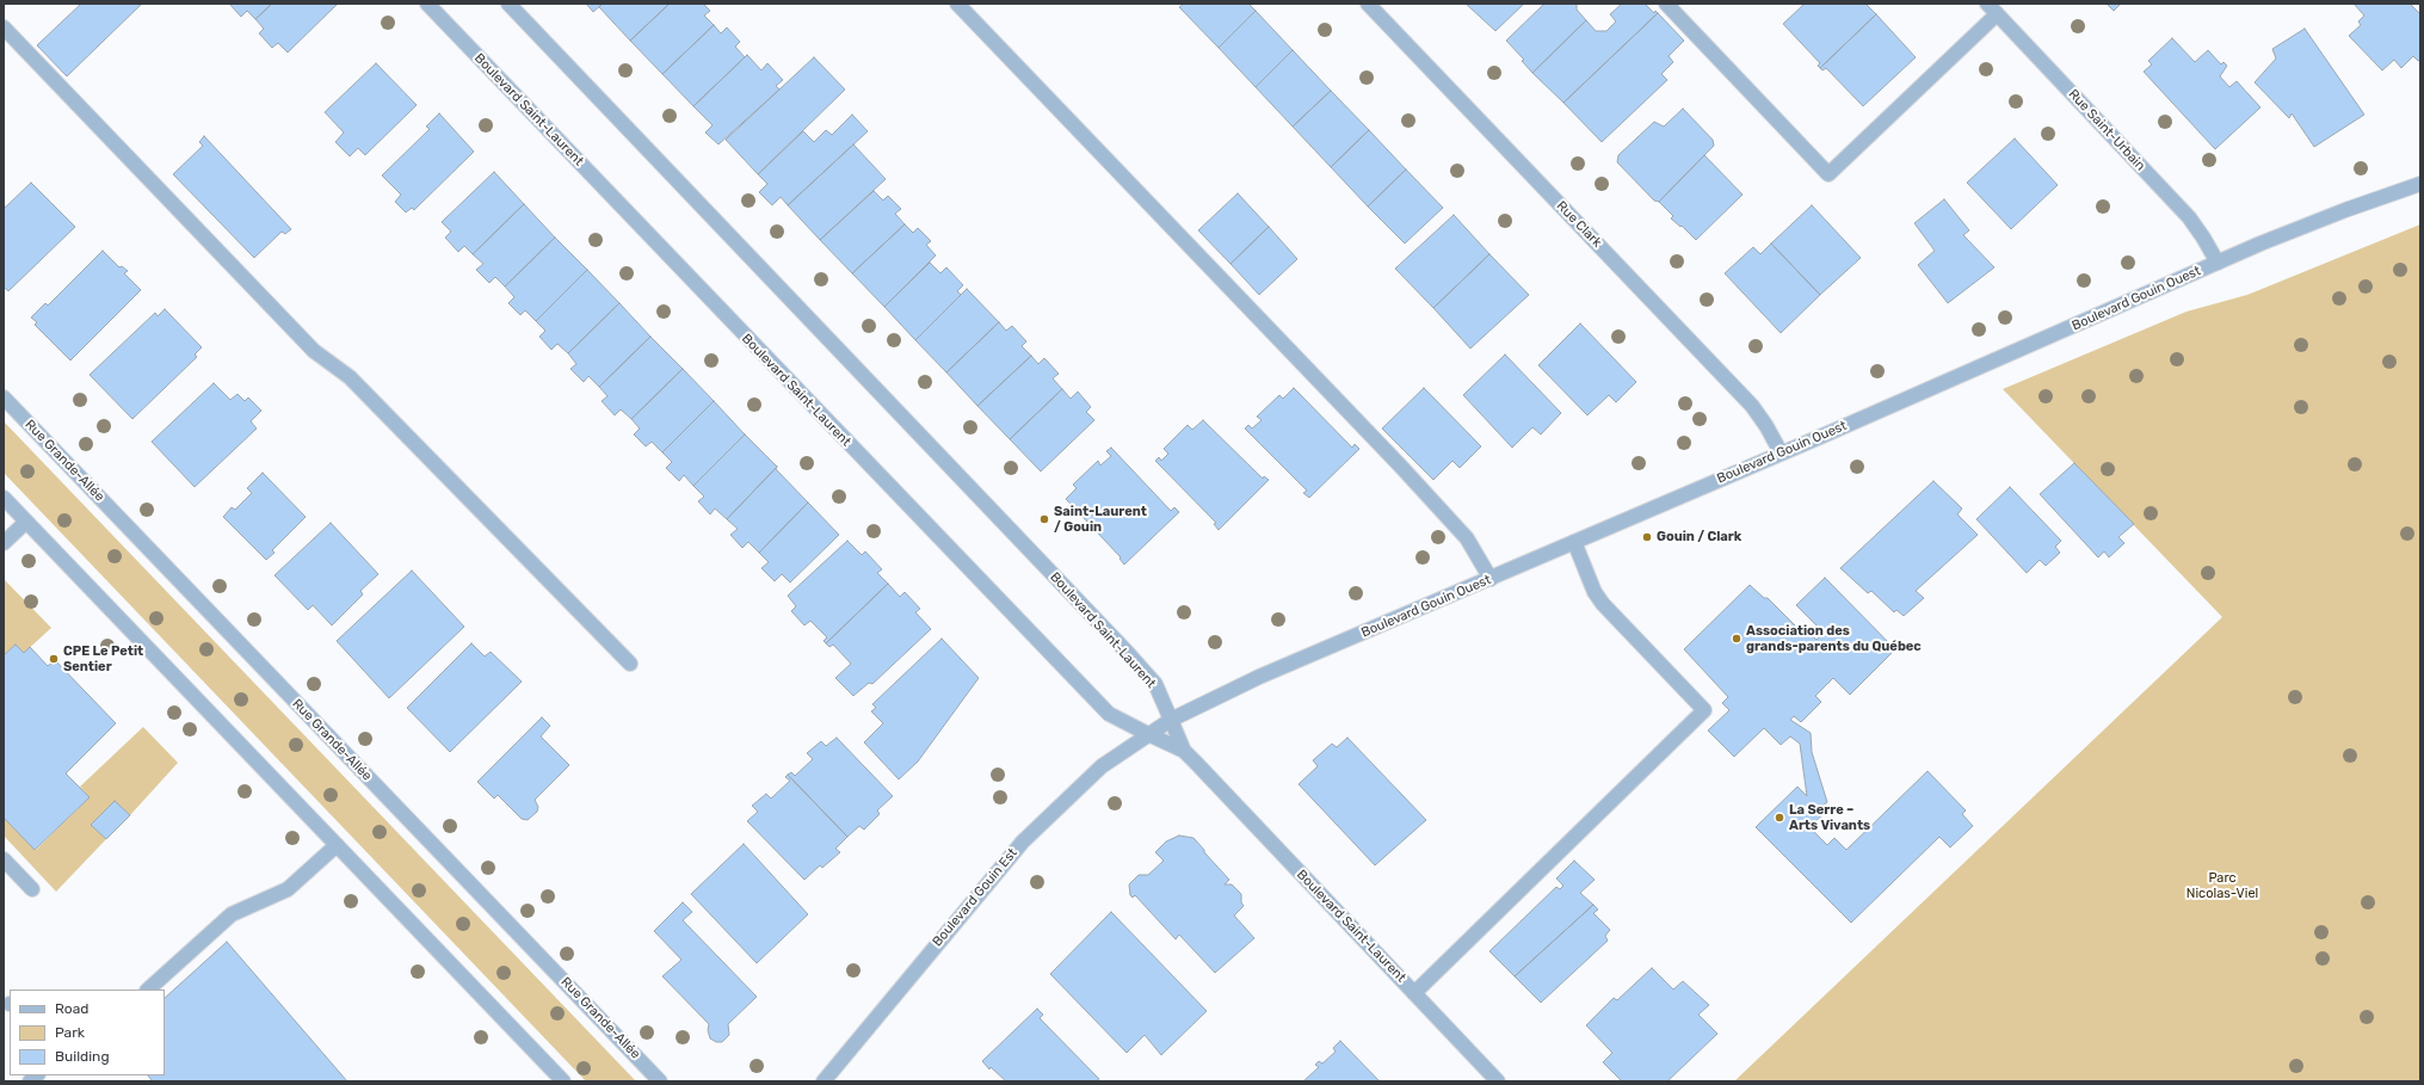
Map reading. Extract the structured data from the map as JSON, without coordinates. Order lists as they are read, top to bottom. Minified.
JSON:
{"streets":{"street":["Boulevard Saint-Laurent","Rue Saint-Urbain","Rue Clark","Boulevard Gouin Ouest","Rue Grande-Allée","Boulevard Gouin Est"]},"crossings":[["Boulevard Saint-Laurent","Boulevard Gouin Ouest"],["Boulevard Saint-Laurent","Boulevard Gouin Est"],["Rue Saint-Urbain","Boulevard Gouin Ouest"],["Rue Clark","Boulevard Gouin Ouest"],["Boulevard Gouin Ouest","Boulevard Gouin Est"]],"parks":["Parc Nicolas-Viel"],"places":["Saint-Laurent / Gouin","Gouin / Clark","Association des grands-parents du Québec","CPE Le Petit Sentier","La Serre – Arts Vivants"],"legend":["Road","Park","Building"]}
